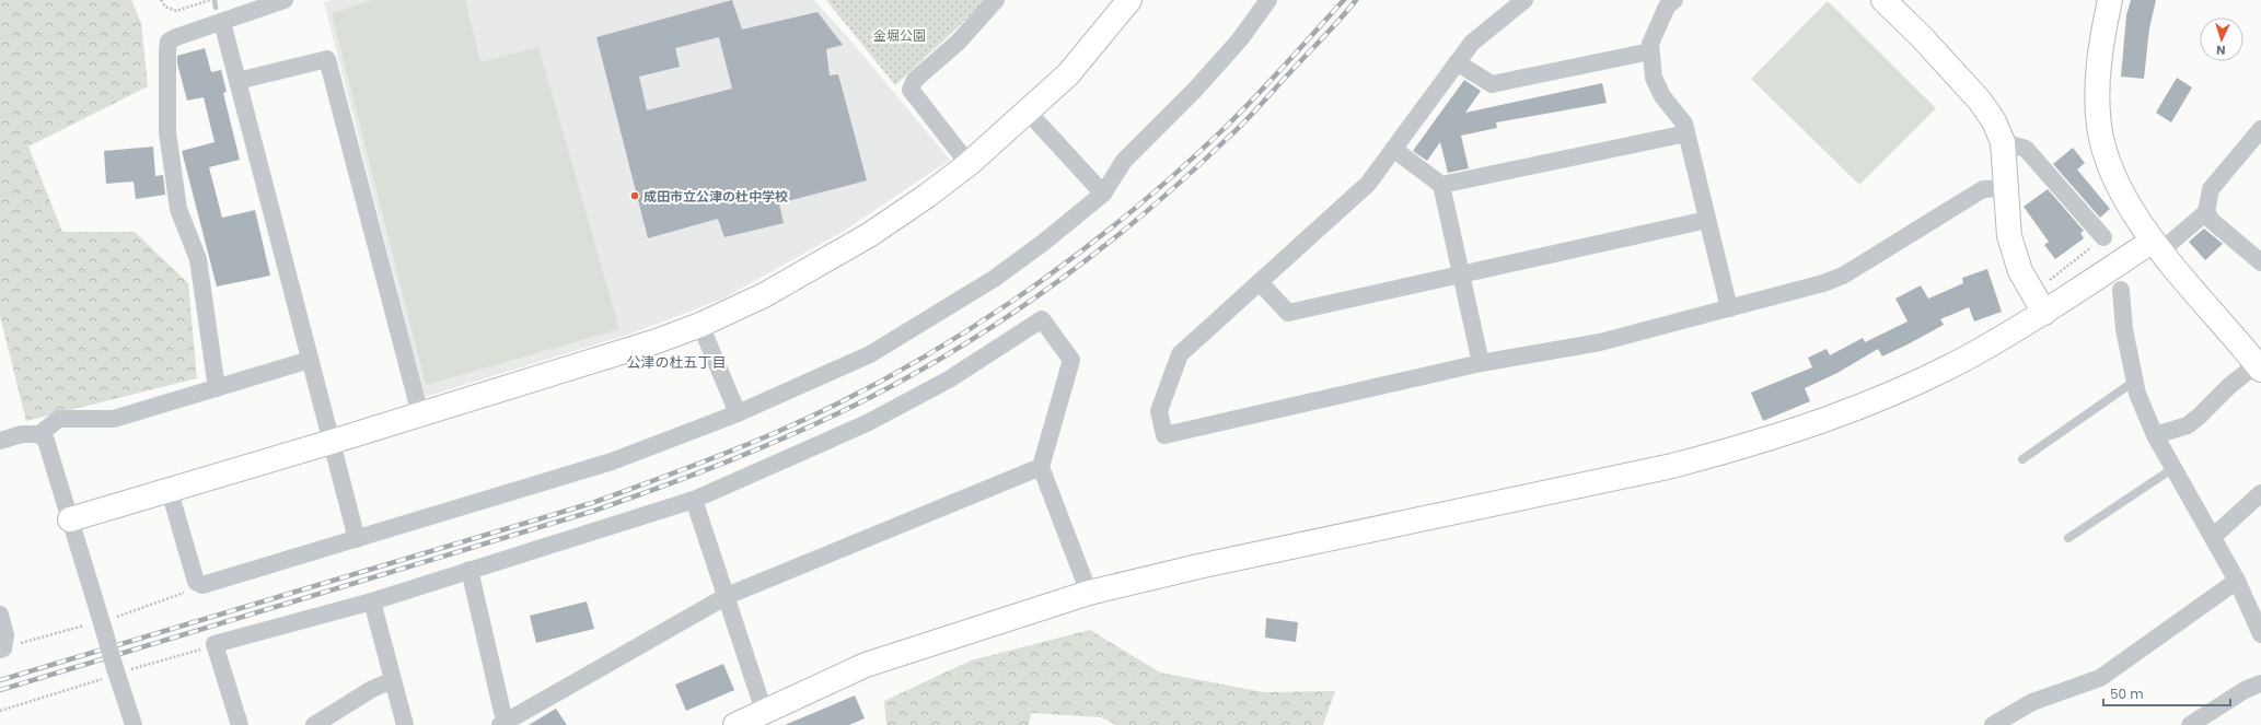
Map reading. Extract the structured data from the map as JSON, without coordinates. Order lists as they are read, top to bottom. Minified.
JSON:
{"districts":["公津の杜五丁目"],"parks":["金堀公園"],"places":["成田市立公津の杜中学校"],"scale_bar":"50 m","north":"bottom"}
